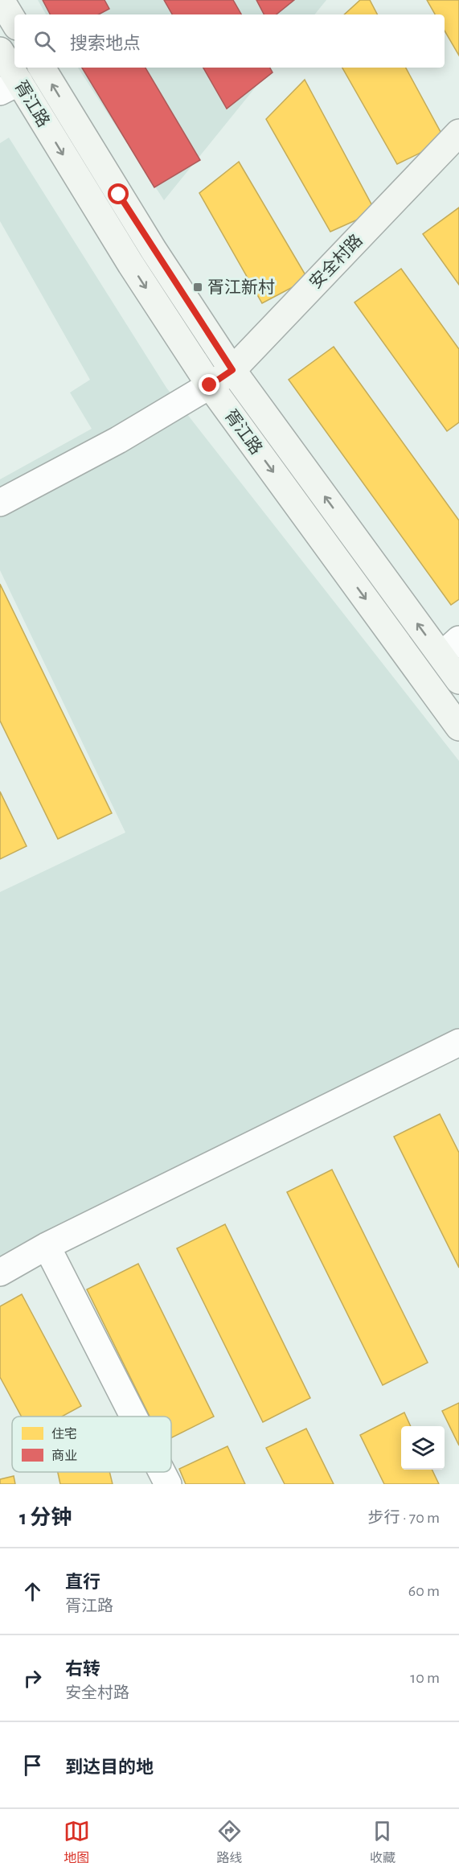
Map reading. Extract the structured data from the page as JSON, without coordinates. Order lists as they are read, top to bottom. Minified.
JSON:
{"streets":{"main road":["胥江路","安全村路"]},"crossings":[["胥江路","安全村路"]],"places":{"transit":["胥江新村"]},"legend":["住宅","商业"],"page":{"search":"搜索地点","heading":["1 分钟","步行 · 70 m"],"list":[["直行","胥江路","60 m"],["右转","安全村路","10 m"],"到达目的地"],"nav":["地图","路线","收藏"]}}
